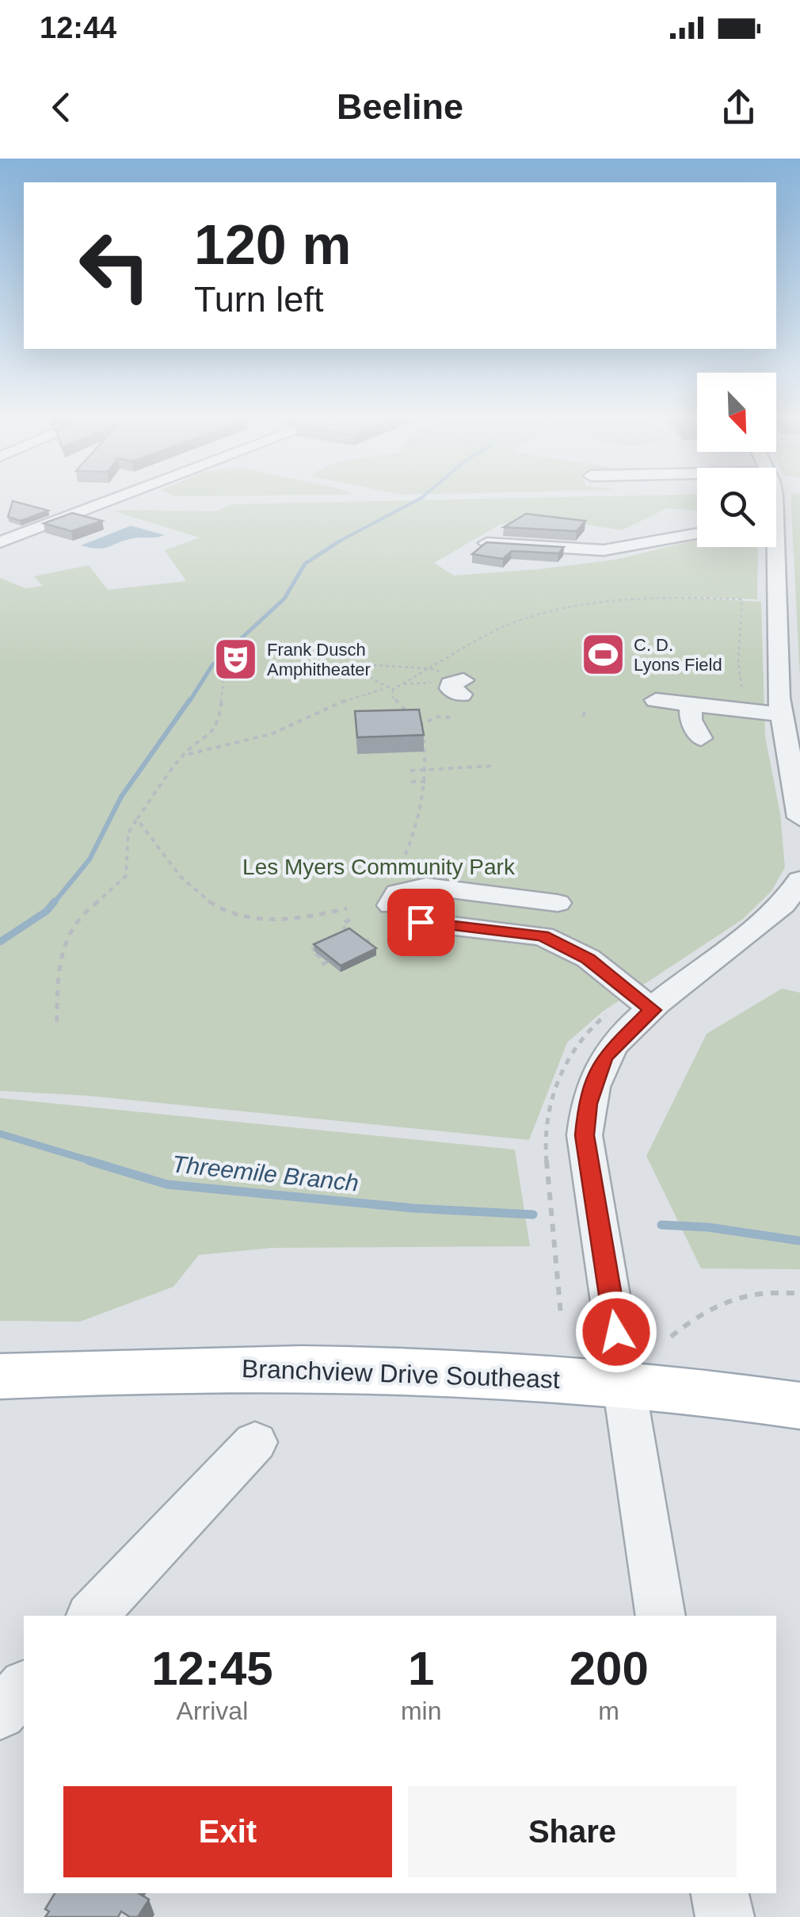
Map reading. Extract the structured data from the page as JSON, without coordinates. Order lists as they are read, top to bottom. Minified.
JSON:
{"streets":{"main road":["Branchview Drive Southeast"]},"water":["Threemile Branch"],"parks":["Les Myers Community Park"],"places":{"sports":["C. D. Lyons Field"],"theatre":["Frank Dusch Amphitheater"]},"north":"bottom right","page":{"status":"12:44","header":"Beeline","turn":["120 m","Turn left"],"eta":["12:45","Arrival","1","min","200","m"],"buttons":["Exit","Share"]}}
